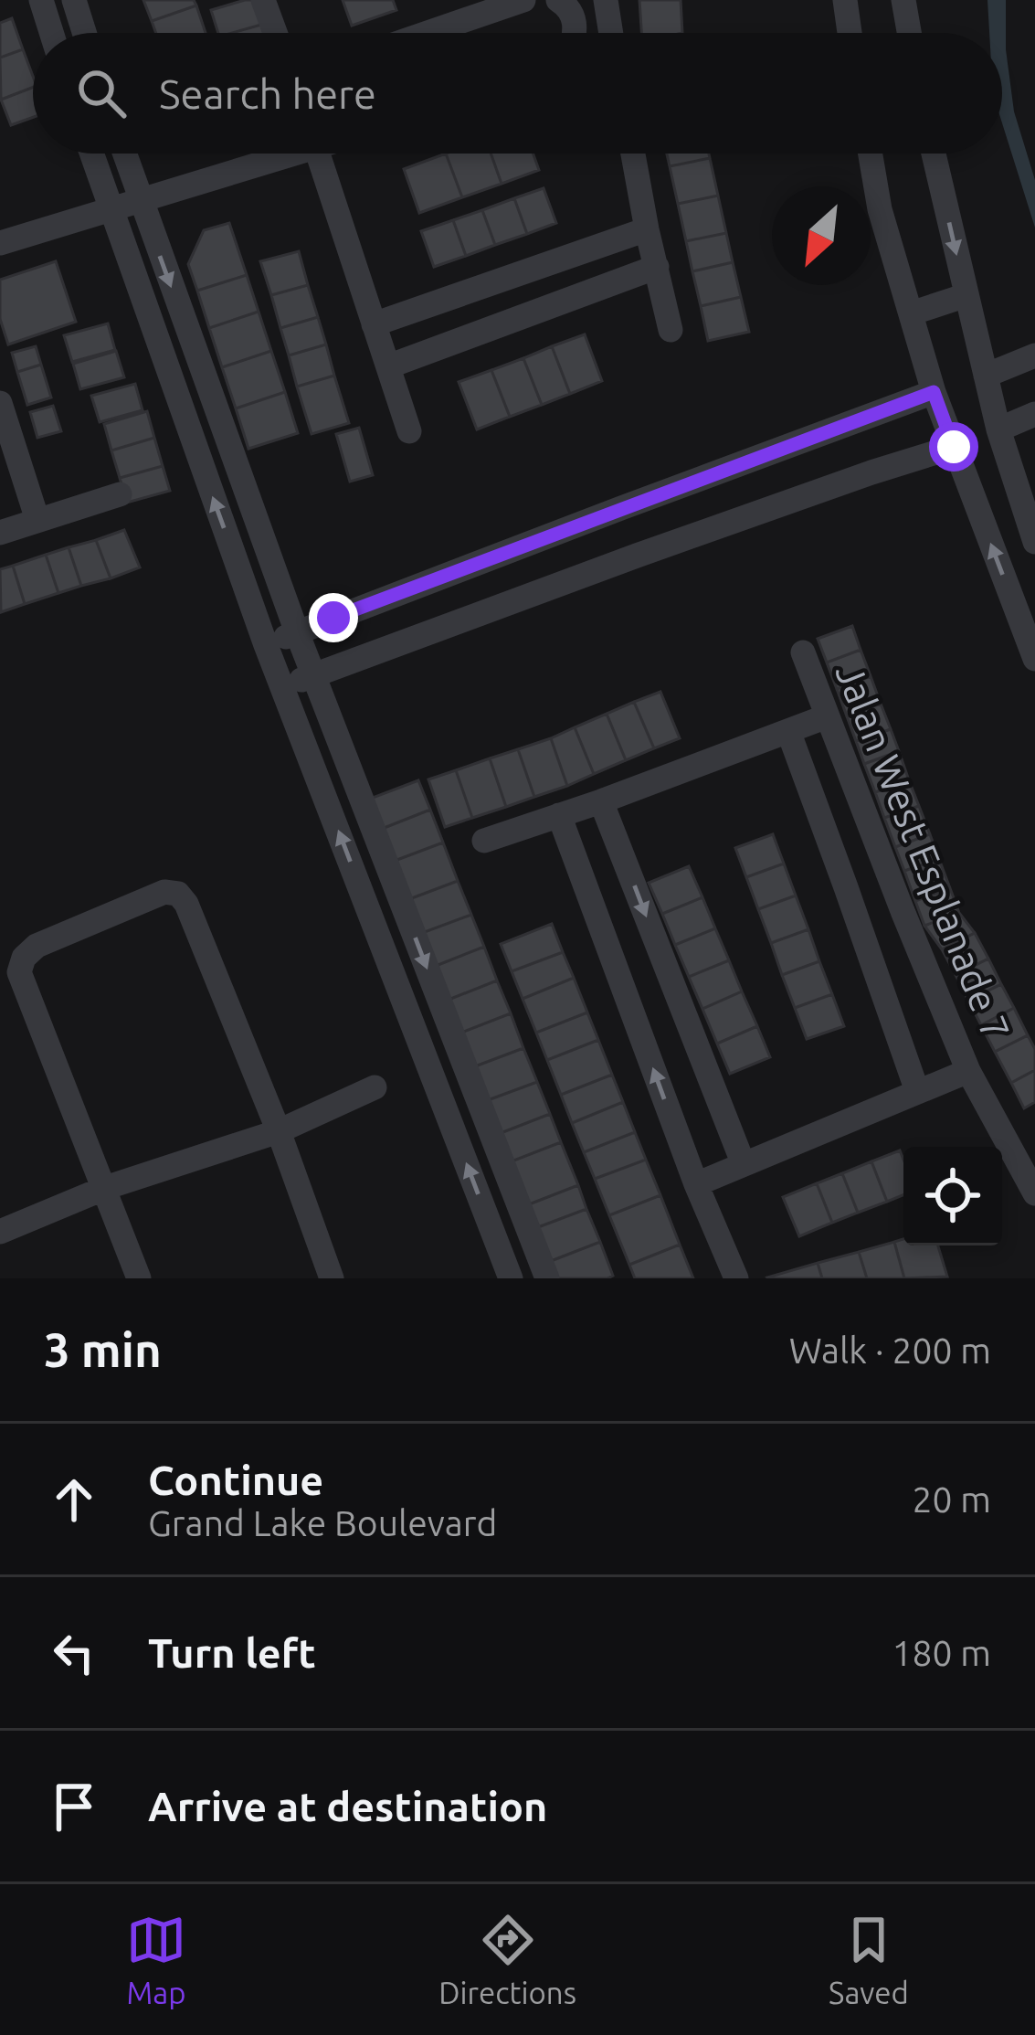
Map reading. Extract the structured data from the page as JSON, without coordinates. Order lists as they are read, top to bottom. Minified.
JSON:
{"streets":{"street":["Jalan West Esplanade 7"]},"north":"bottom left","page":{"search":"Search here","heading":["3 min","Walk · 200 m"],"list":[["Continue","Grand Lake Boulevard","20 m"],["Turn left","180 m"],"Arrive at destination"],"nav":["Map","Directions","Saved"]}}
